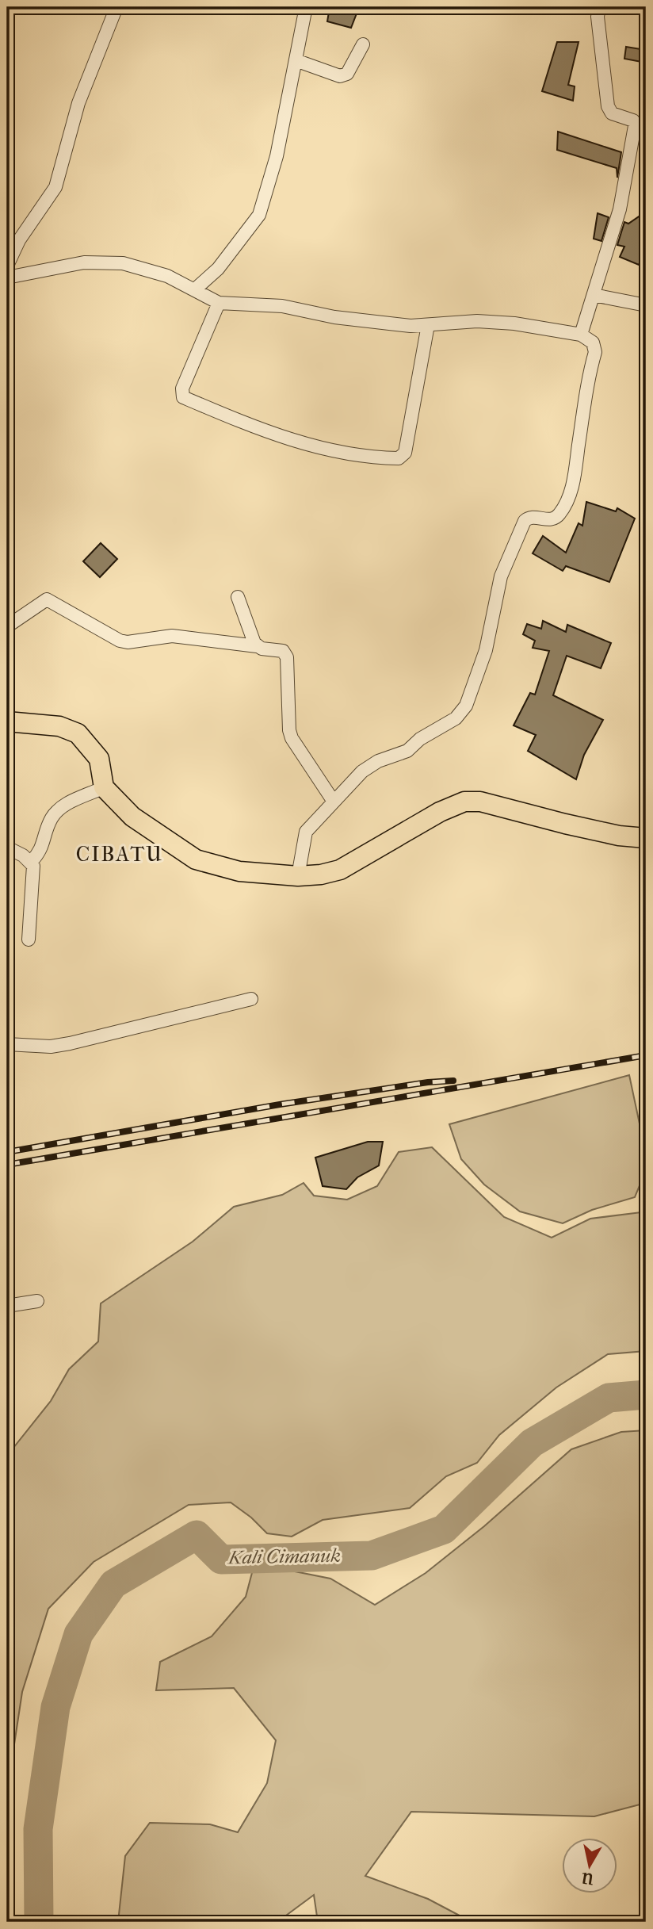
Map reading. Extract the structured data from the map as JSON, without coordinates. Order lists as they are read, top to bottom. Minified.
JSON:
{"districts":["CIBATU"],"water":["Kali Cimanuk"],"north":"bottom"}
